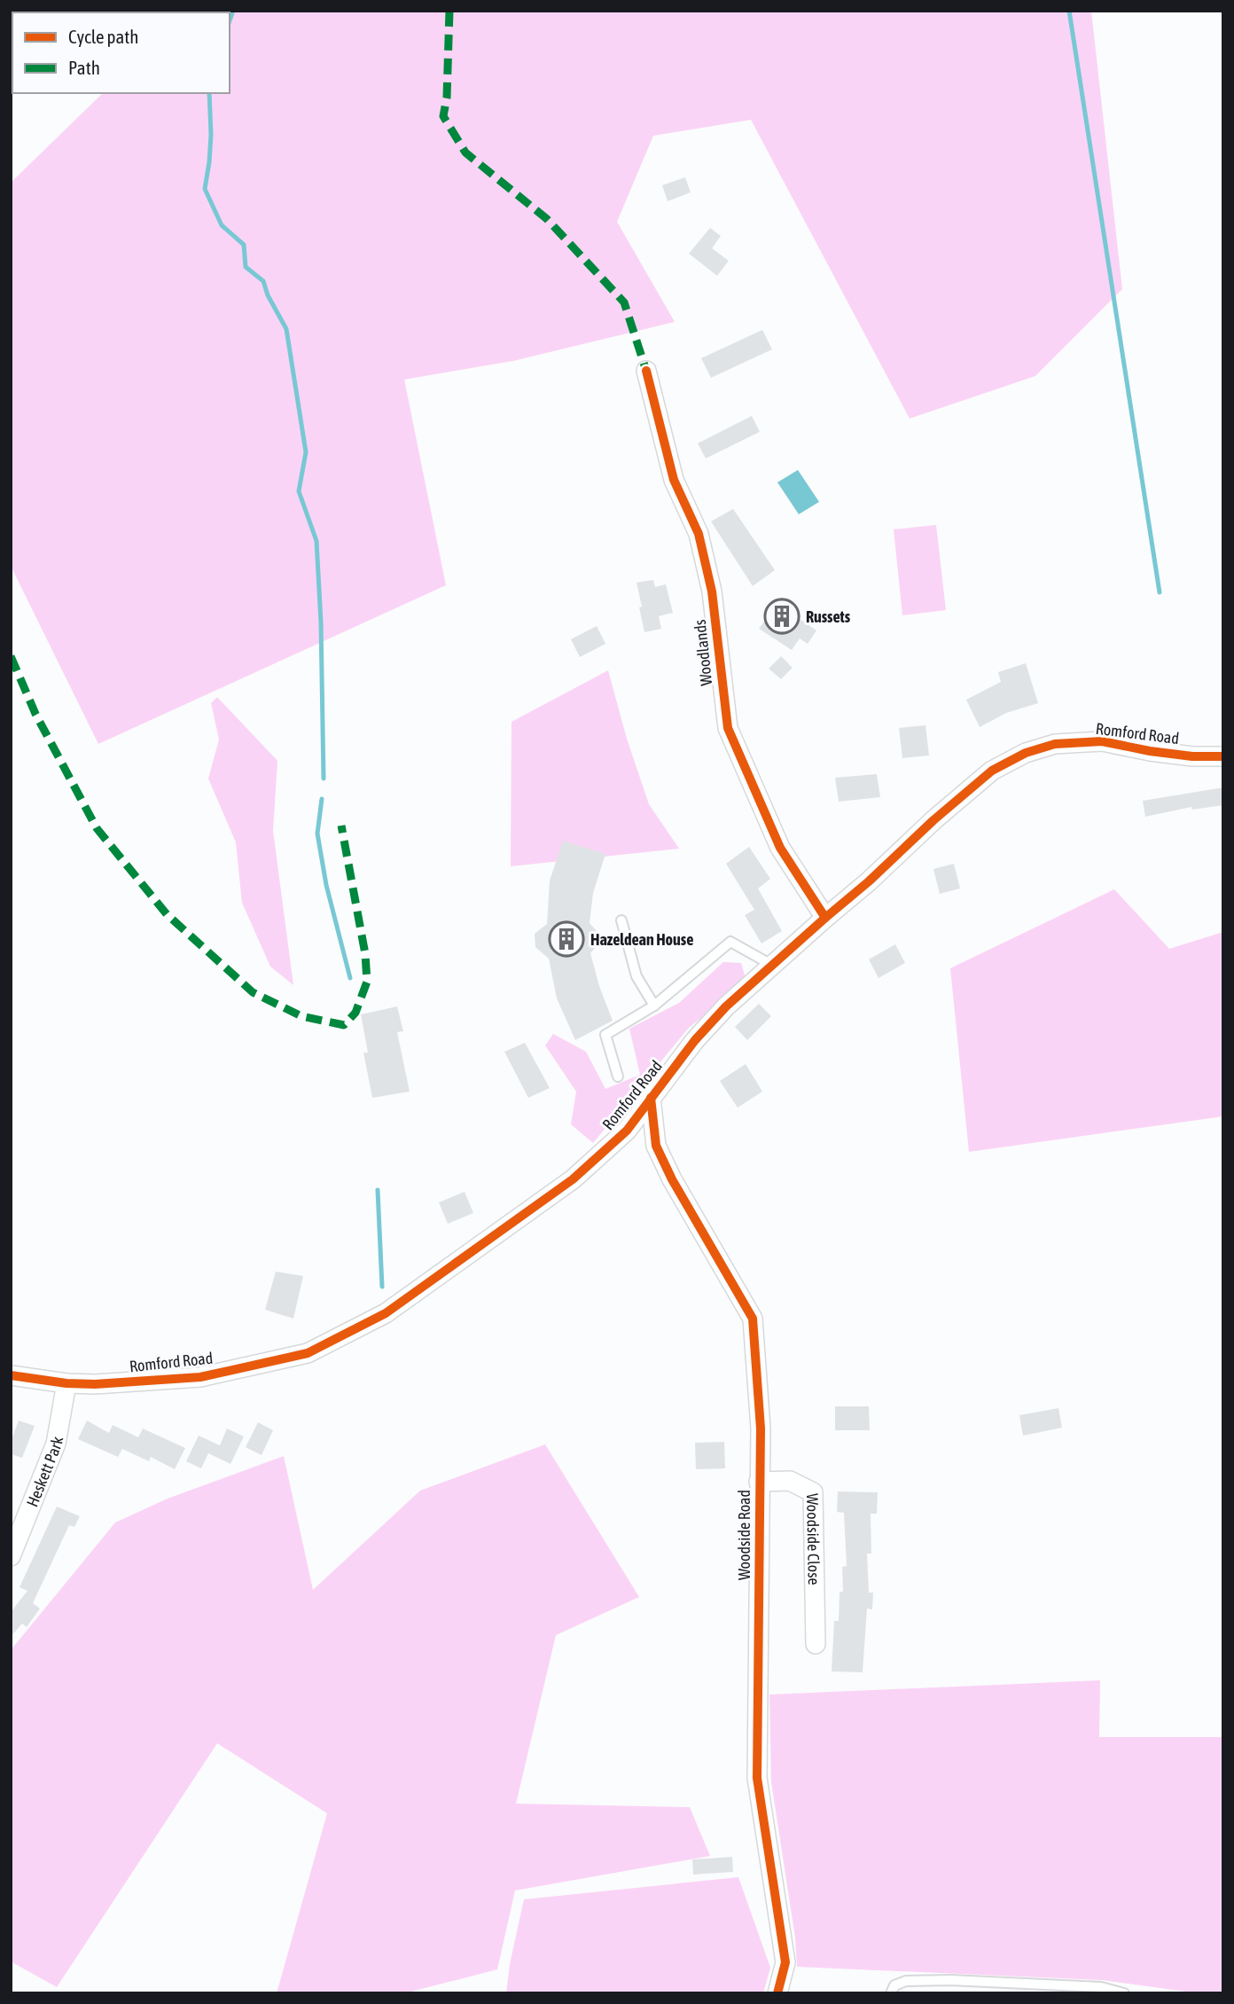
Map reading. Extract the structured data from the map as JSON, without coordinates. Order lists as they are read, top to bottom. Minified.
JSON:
{"streets":{"street":["Woodlands","Romford Road","Heskett Park","Woodside Road","Woodside Close"]},"crossings":[["Woodlands","Romford Road"],["Romford Road","Heskett Park"],["Romford Road","Woodside Road"],["Woodside Road","Woodside Close"]],"places":{"building":["Russets","Hazeldean House"]},"legend":["Cycle path","Path"]}
